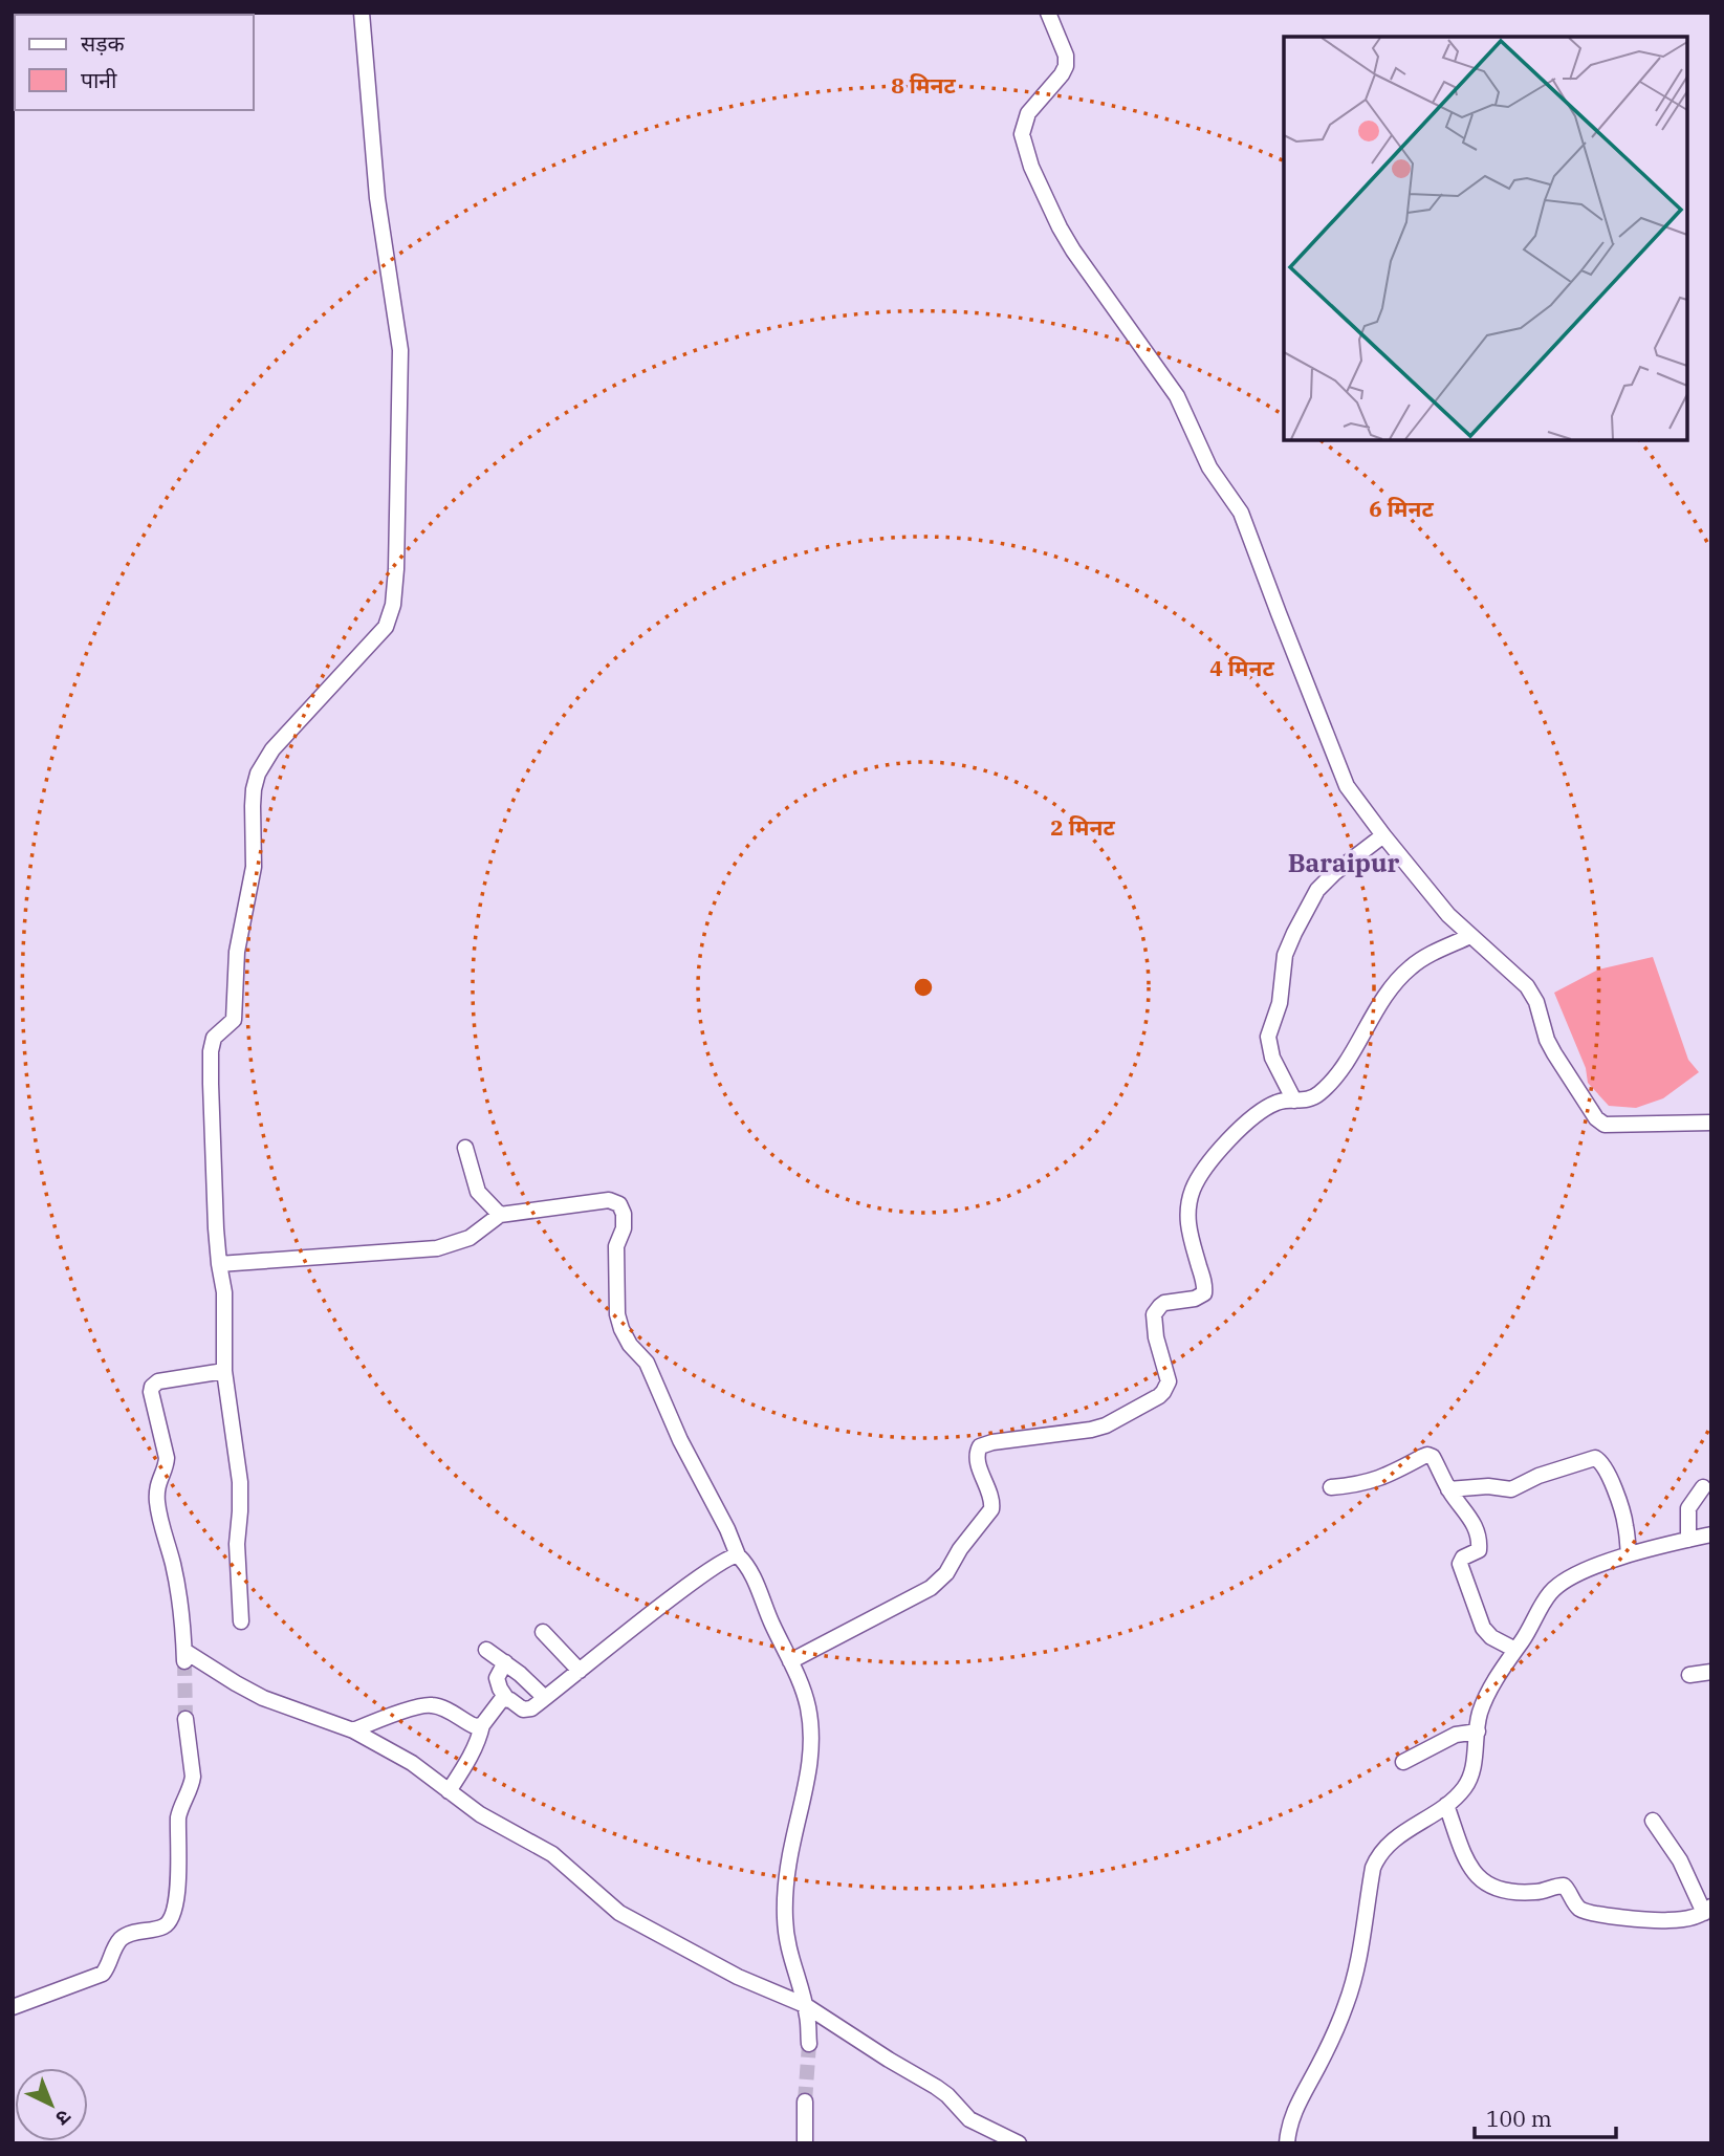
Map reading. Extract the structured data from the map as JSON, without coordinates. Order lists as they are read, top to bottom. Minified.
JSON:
{"districts":["Baraipur"],"legend":["सड़क","पानी"],"scale_bar":"100 m","north":"bottom right","rings":["8 मिनट","6 मिनट","4 मिनट","2 मिनट"]}
